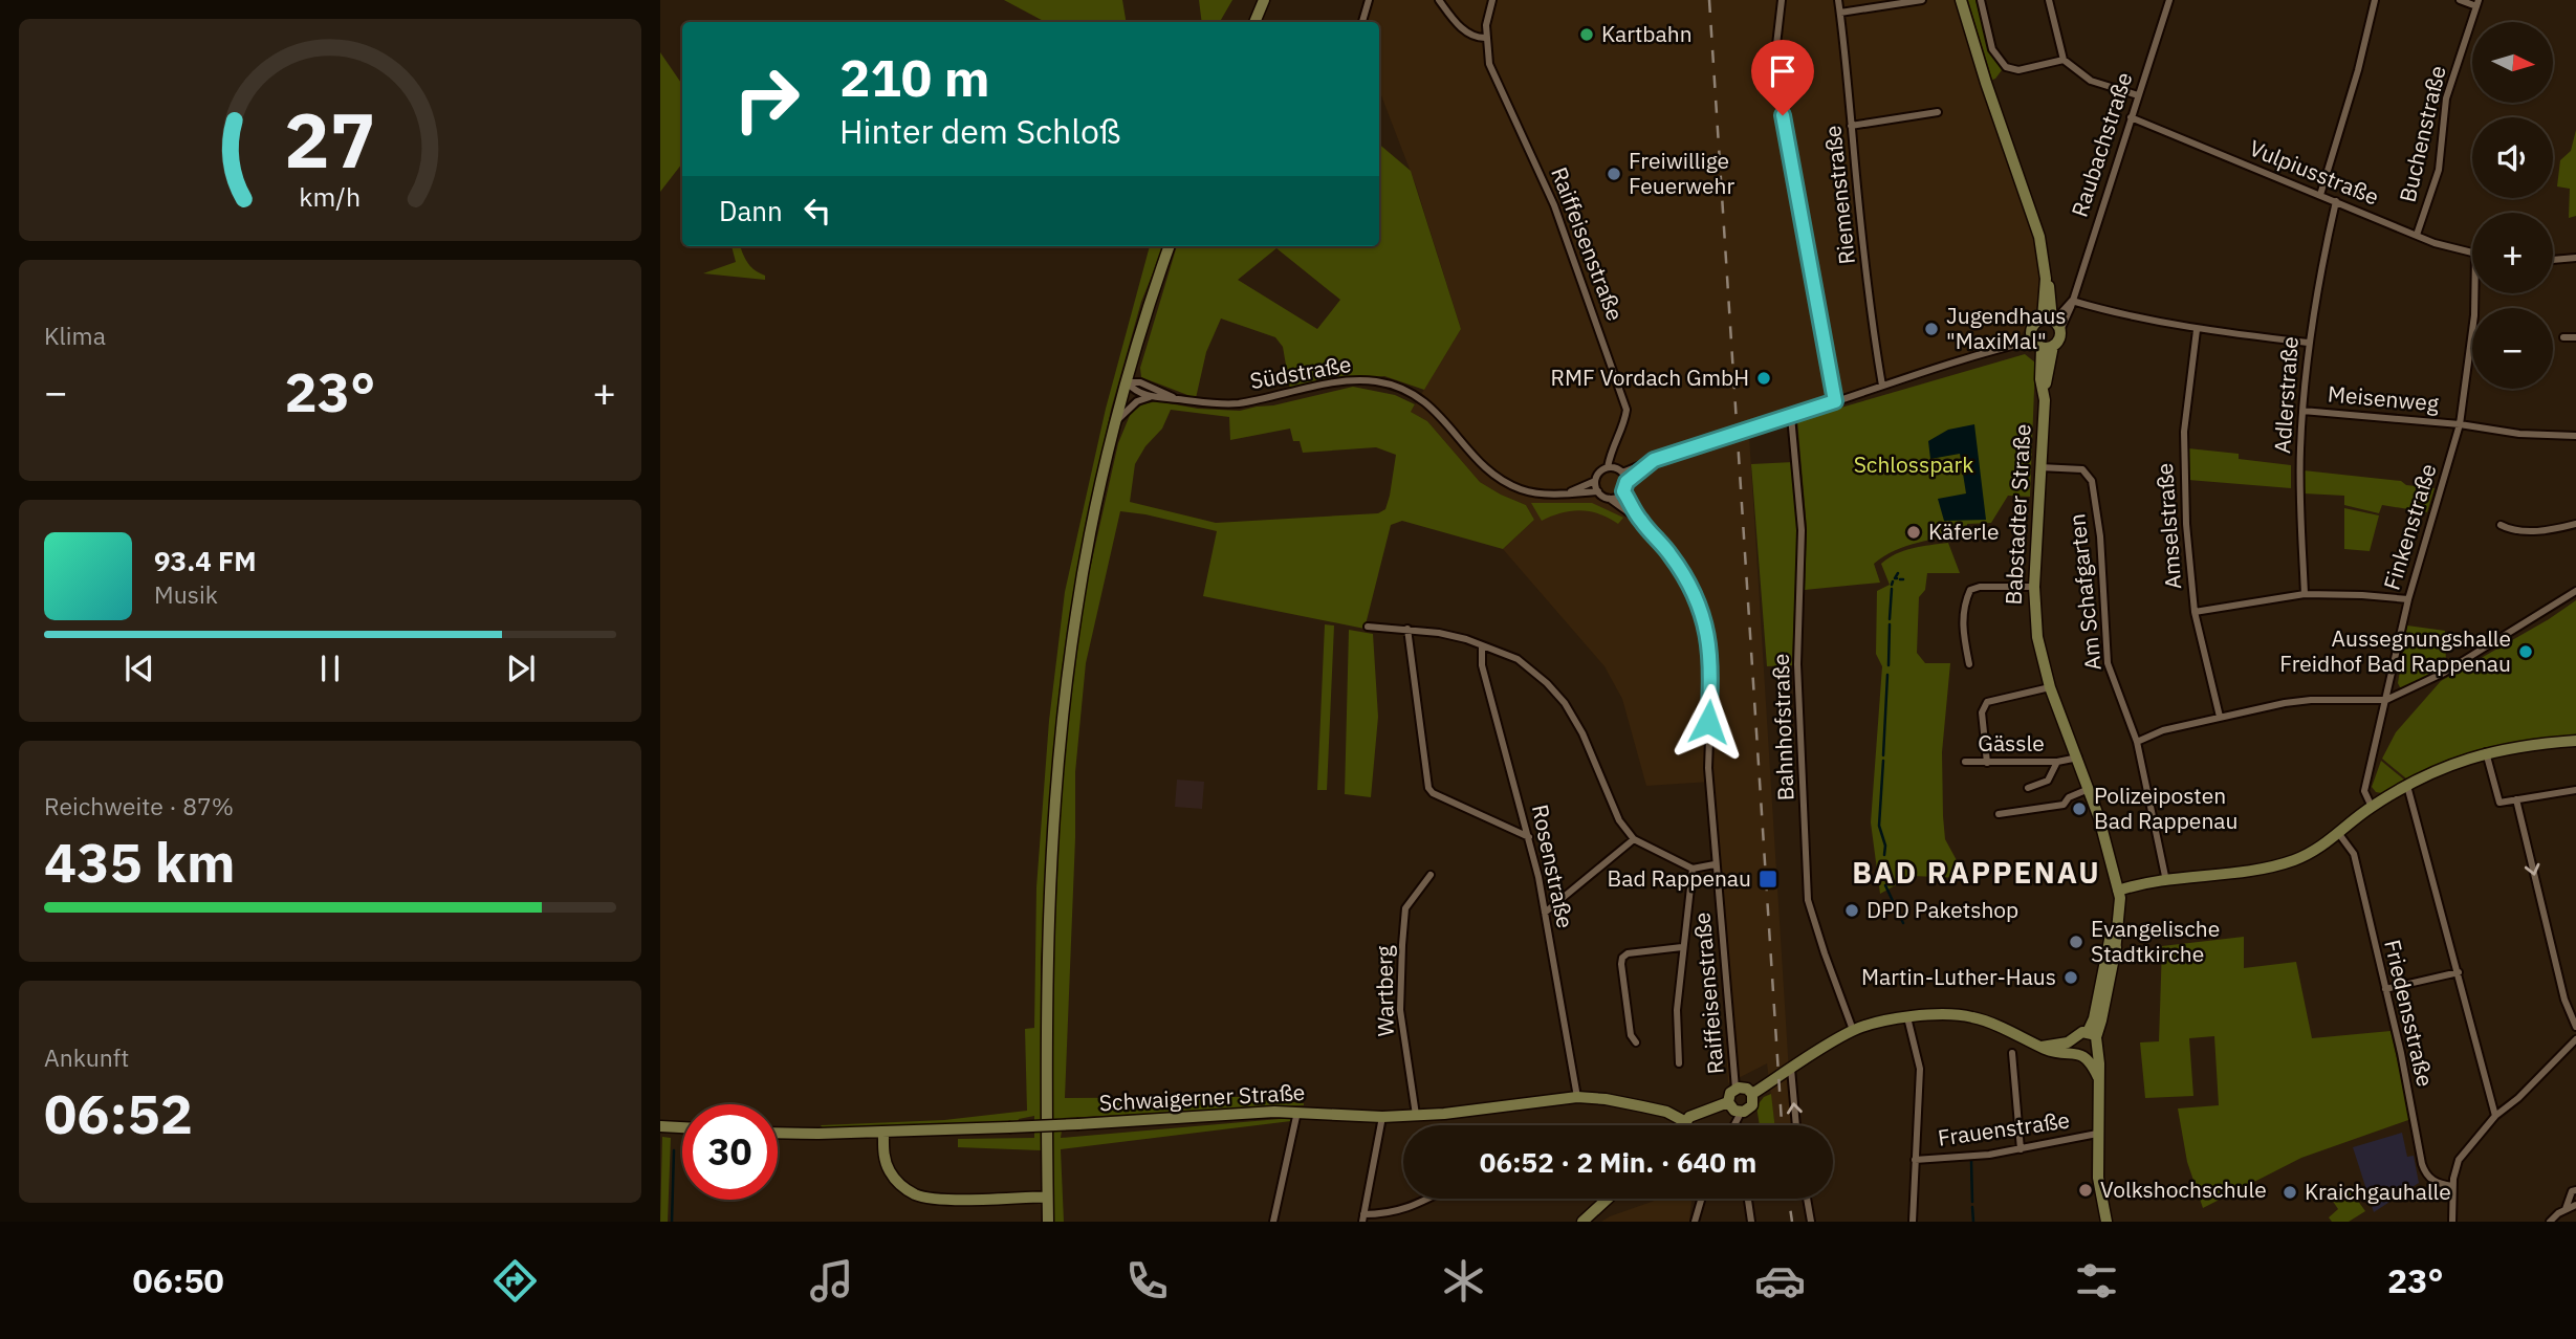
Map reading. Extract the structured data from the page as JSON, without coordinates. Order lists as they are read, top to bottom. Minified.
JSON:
{"streets":{"street":["Buchenstraße","Raubachstraße","Vulpiusstraße","Riemenstraße","Raiffeisenstraße","Südstraße","Adlerstraße","Meisenweg","Babstadter Straße","Amselstraße","Finkenstraße","Am Schafgarten","Bahnhofstraße","Gässle","Rosenstraße","Wartberg","Friedensstraße","Schwaigerner Straße","Frauenstraße"]},"crossings":[["Buchenstraße","Vulpiusstraße"],["Raubachstraße","Vulpiusstraße"],["Raubachstraße","Babstadter Straße"],["Vulpiusstraße","Adlerstraße"],["Raiffeisenstraße","Südstraße"],["Adlerstraße","Meisenweg"],["Meisenweg","Finkenstraße"],["Babstadter Straße","Am Schafgarten"],["Babstadter Straße","Gässle"],["Rosenstraße","Schwaigerner Straße"],["Wartberg","Schwaigerner Straße"]],"districts":["BAD RAPPENAU"],"parks":["Schlosspark"],"places":{"other":["Kartbahn","Freiwillige Feuerwehr","Jugendhaus \"MaxiMal\"","RMF Vordach GmbH","Käferle","Aussegnungshalle Freidhof Bad Rappenau","Polizeiposten Bad Rappenau","DPD Paketshop","Evangelische Stadtkirche","Martin-Luther-Haus","Volkshochschule","Kraichgauhalle"],"transit":["Bad Rappenau"]},"north":"right","page":{"map_buttons":["+","−"],"turn":["210 m","Hinter dem Schloß"],"then":"Dann","tile":["Klima",["Reichweite · 87%","435 km"],["Ankunft","06:52"]],"heat":["−","23°","+"],"song":["93.4 FM","Musik"],"limit":"30","trip":"06:52 · 2 Min. · 640 m","tabs":["06:50","23°"],"gauge":["27","km/h"]}}
